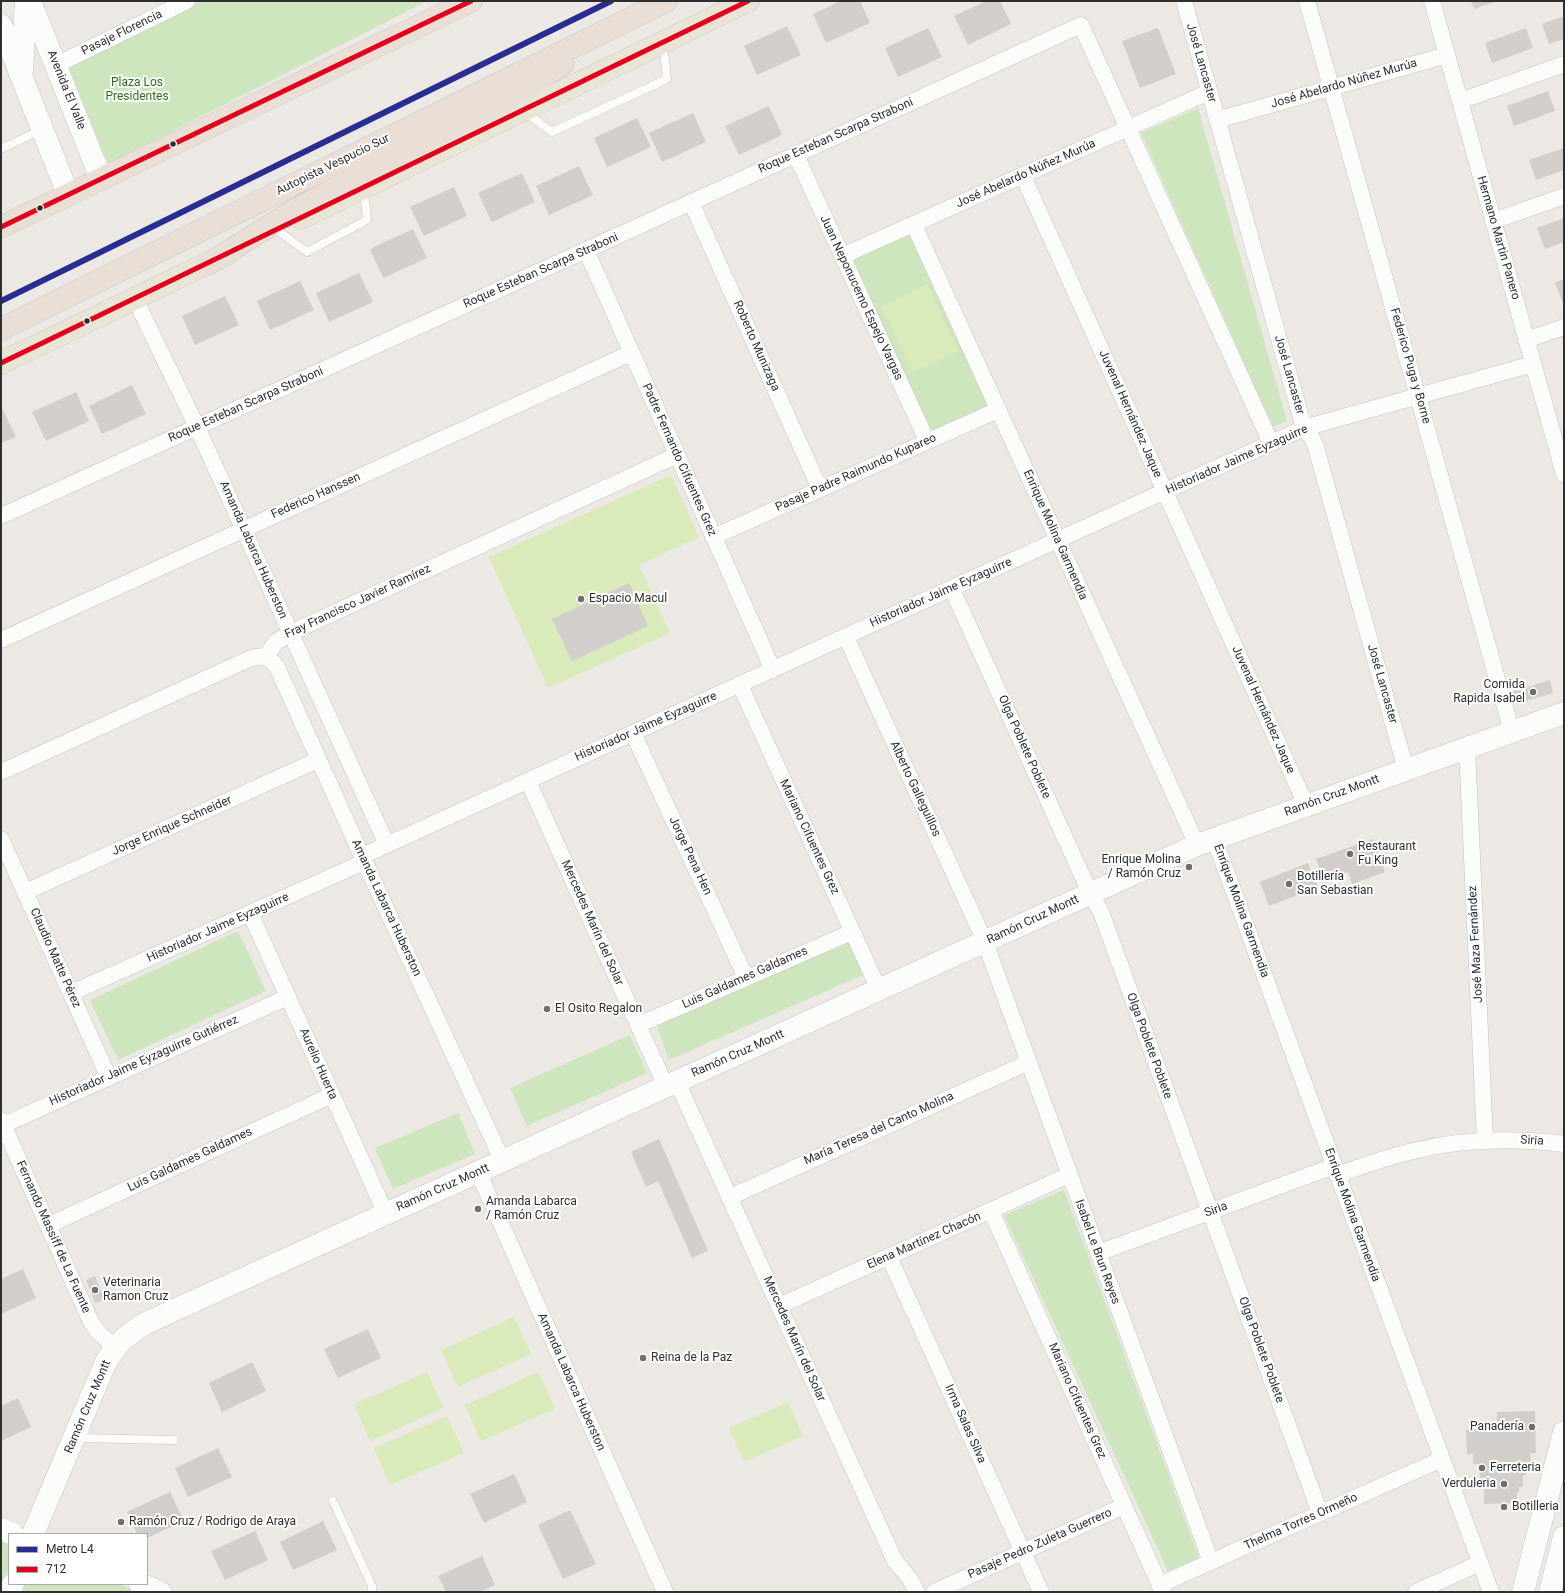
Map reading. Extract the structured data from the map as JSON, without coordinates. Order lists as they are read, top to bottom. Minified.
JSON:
{"streets":{"highway":["Autopista Vespucio Sur"],"street":["Pasaje Florencia","José Lancaster","José Abelardo Núñez Murúa","Avenida El Valle","Roque Esteban Scarpa Straboni","Hermano Martin Panero","Juan Neponucemo Espejo Vargas","Roberto Munizaga","Federico Puga y Borne","Juvenal Hernández Jaque","Padre Fernando Cifuentes Grez","Historiador Jaime Eyzaguirre","Pasaje Padre Raimundo Kupareo","Federico Hanssen","Enrique Molina Garmendia","Amanda Labarca Huberston","Fray Francisco Javier Ramírez","Olga Poblete Poblete","Alberto Galleguillos","Ramón Cruz Montt","Jorge Enrique Schneider","Mariano Cifuentes Grez","Jorge Pena Hen","Mercedes Marín del Solar","José Maza Fernández","Claudio Matte Pérez","Luis Galdames Galdames","Historiador Jaime Eyzaguirre Gutiérrez","Aurelio Huerta","María Teresa del Canto Molina","Siria","Fernando Massiff de La Fuente","Elena Martínez Chacón","Isabel Le Brun Reyes","Irma Salas Silva","Thelma Torres Ormeño","Pasaje Pedro Zuleta Guerrero"]},"crossings":[["Pasaje Florencia","Avenida El Valle"],["José Lancaster","José Abelardo Núñez Murúa"],["José Lancaster","Historiador Jaime Eyzaguirre"],["José Lancaster","Ramón Cruz Montt"],["José Abelardo Núñez Murúa","Roque Esteban Scarpa Straboni"],["José Abelardo Núñez Murúa","Hermano Martin Panero"],["José Abelardo Núñez Murúa","Juan Neponucemo Espejo Vargas"],["José Abelardo Núñez Murúa","Federico Puga y Borne"],["José Abelardo Núñez Murúa","Juvenal Hernández Jaque"],["José Abelardo Núñez Murúa","Enrique Molina Garmendia"],["Roque Esteban Scarpa Straboni","Juan Neponucemo Espejo Vargas"],["Roque Esteban Scarpa Straboni","Roberto Munizaga"],["Roque Esteban Scarpa Straboni","Padre Fernando Cifuentes Grez"],["Roque Esteban Scarpa Straboni","Amanda Labarca Huberston"],["Hermano Martin Panero","Historiador Jaime Eyzaguirre"],["Juan Neponucemo Espejo Vargas","Pasaje Padre Raimundo Kupareo"],["Roberto Munizaga","Pasaje Padre Raimundo Kupareo"],["Federico Puga y Borne","Historiador Jaime Eyzaguirre"],["Federico Puga y Borne","Ramón Cruz Montt"],["Juvenal Hernández Jaque","Historiador Jaime Eyzaguirre"],["Juvenal Hernández Jaque","Ramón Cruz Montt"],["Padre Fernando Cifuentes Grez","Historiador Jaime Eyzaguirre"],["Padre Fernando Cifuentes Grez","Pasaje Padre Raimundo Kupareo"],["Padre Fernando Cifuentes Grez","Federico Hanssen"],["Padre Fernando Cifuentes Grez","Fray Francisco Javier Ramírez"],["Historiador Jaime Eyzaguirre","Enrique Molina Garmendia"],["Historiador Jaime Eyzaguirre","Amanda Labarca Huberston"],["Historiador Jaime Eyzaguirre","Olga Poblete Poblete"],["Historiador Jaime Eyzaguirre","Alberto Galleguillos"],["Historiador Jaime Eyzaguirre","Mariano Cifuentes Grez"],["Historiador Jaime Eyzaguirre","Jorge Pena Hen"],["Historiador Jaime Eyzaguirre","Mercedes Marín del Solar"],["Historiador Jaime Eyzaguirre","Claudio Matte Pérez"],["Historiador Jaime Eyzaguirre","Aurelio Huerta"],["Pasaje Padre Raimundo Kupareo","Enrique Molina Garmendia"],["Federico Hanssen","Amanda Labarca Huberston"],["Enrique Molina Garmendia","Ramón Cruz Montt"],["Enrique Molina Garmendia","Siria"],["Enrique Molina Garmendia","Thelma Torres Ormeño"],["Amanda Labarca Huberston","Fray Francisco Javier Ramírez"],["Amanda Labarca Huberston","Ramón Cruz Montt"],["Amanda Labarca Huberston","Jorge Enrique Schneider"],["Olga Poblete Poblete","Ramón Cruz Montt"],["Olga Poblete Poblete","Siria"],["Olga Poblete Poblete","Thelma Torres Ormeño"],["Alberto Galleguillos","Ramón Cruz Montt"],["Alberto Galleguillos","Isabel Le Brun Reyes"],["Ramón Cruz Montt","Mariano Cifuentes Grez"],["Ramón Cruz Montt","Mercedes Marín del Solar"],["Ramón Cruz Montt","José Maza Fernández"],["Ramón Cruz Montt","Aurelio Huerta"],["Ramón Cruz Montt","Fernando Massiff de La Fuente"],["Ramón Cruz Montt","Isabel Le Brun Reyes"],["Jorge Enrique Schneider","Claudio Matte Pérez"],["Mariano Cifuentes Grez","Luis Galdames Galdames"],["Mariano Cifuentes Grez","Elena Martínez Chacón"],["Mariano Cifuentes Grez","Thelma Torres Ormeño"],["Mariano Cifuentes Grez","Pasaje Pedro Zuleta Guerrero"],["Jorge Pena Hen","Luis Galdames Galdames"],["Mercedes Marín del Solar","Luis Galdames Galdames"],["Mercedes Marín del Solar","María Teresa del Canto Molina"],["Mercedes Marín del Solar","Elena Martínez Chacón"],["José Maza Fernández","Siria"],["Claudio Matte Pérez","Historiador Jaime Eyzaguirre Gutiérrez"],["Luis Galdames Galdames","Aurelio Huerta"],["Luis Galdames Galdames","Fernando Massiff de La Fuente"],["Historiador Jaime Eyzaguirre Gutiérrez","Aurelio Huerta"],["Historiador Jaime Eyzaguirre Gutiérrez","Fernando Massiff de La Fuente"],["María Teresa del Canto Molina","Isabel Le Brun Reyes"],["Siria","Isabel Le Brun Reyes"],["Elena Martínez Chacón","Isabel Le Brun Reyes"],["Elena Martínez Chacón","Irma Salas Silva"],["Isabel Le Brun Reyes","Thelma Torres Ormeño"],["Irma Salas Silva","Pasaje Pedro Zuleta Guerrero"]],"parks":["Plaza Los Presidentes"],"places":["Espacio Macul","Comida Rapida Isabel","Restaurant Fu King","Enrique Molina / Ramón Cruz","Botillería San Sebastian","El Osito Regalon","Amanda Labarca / Ramón Cruz","Veterinaria Ramon Cruz","Reina de la Paz","Panadería","Ferreteria","Verduleria","Botilleria","Ramón Cruz / Rodrigo de Araya"],"lines":["metro line L4","transit line 712"],"legend":["Metro L4","712"]}
